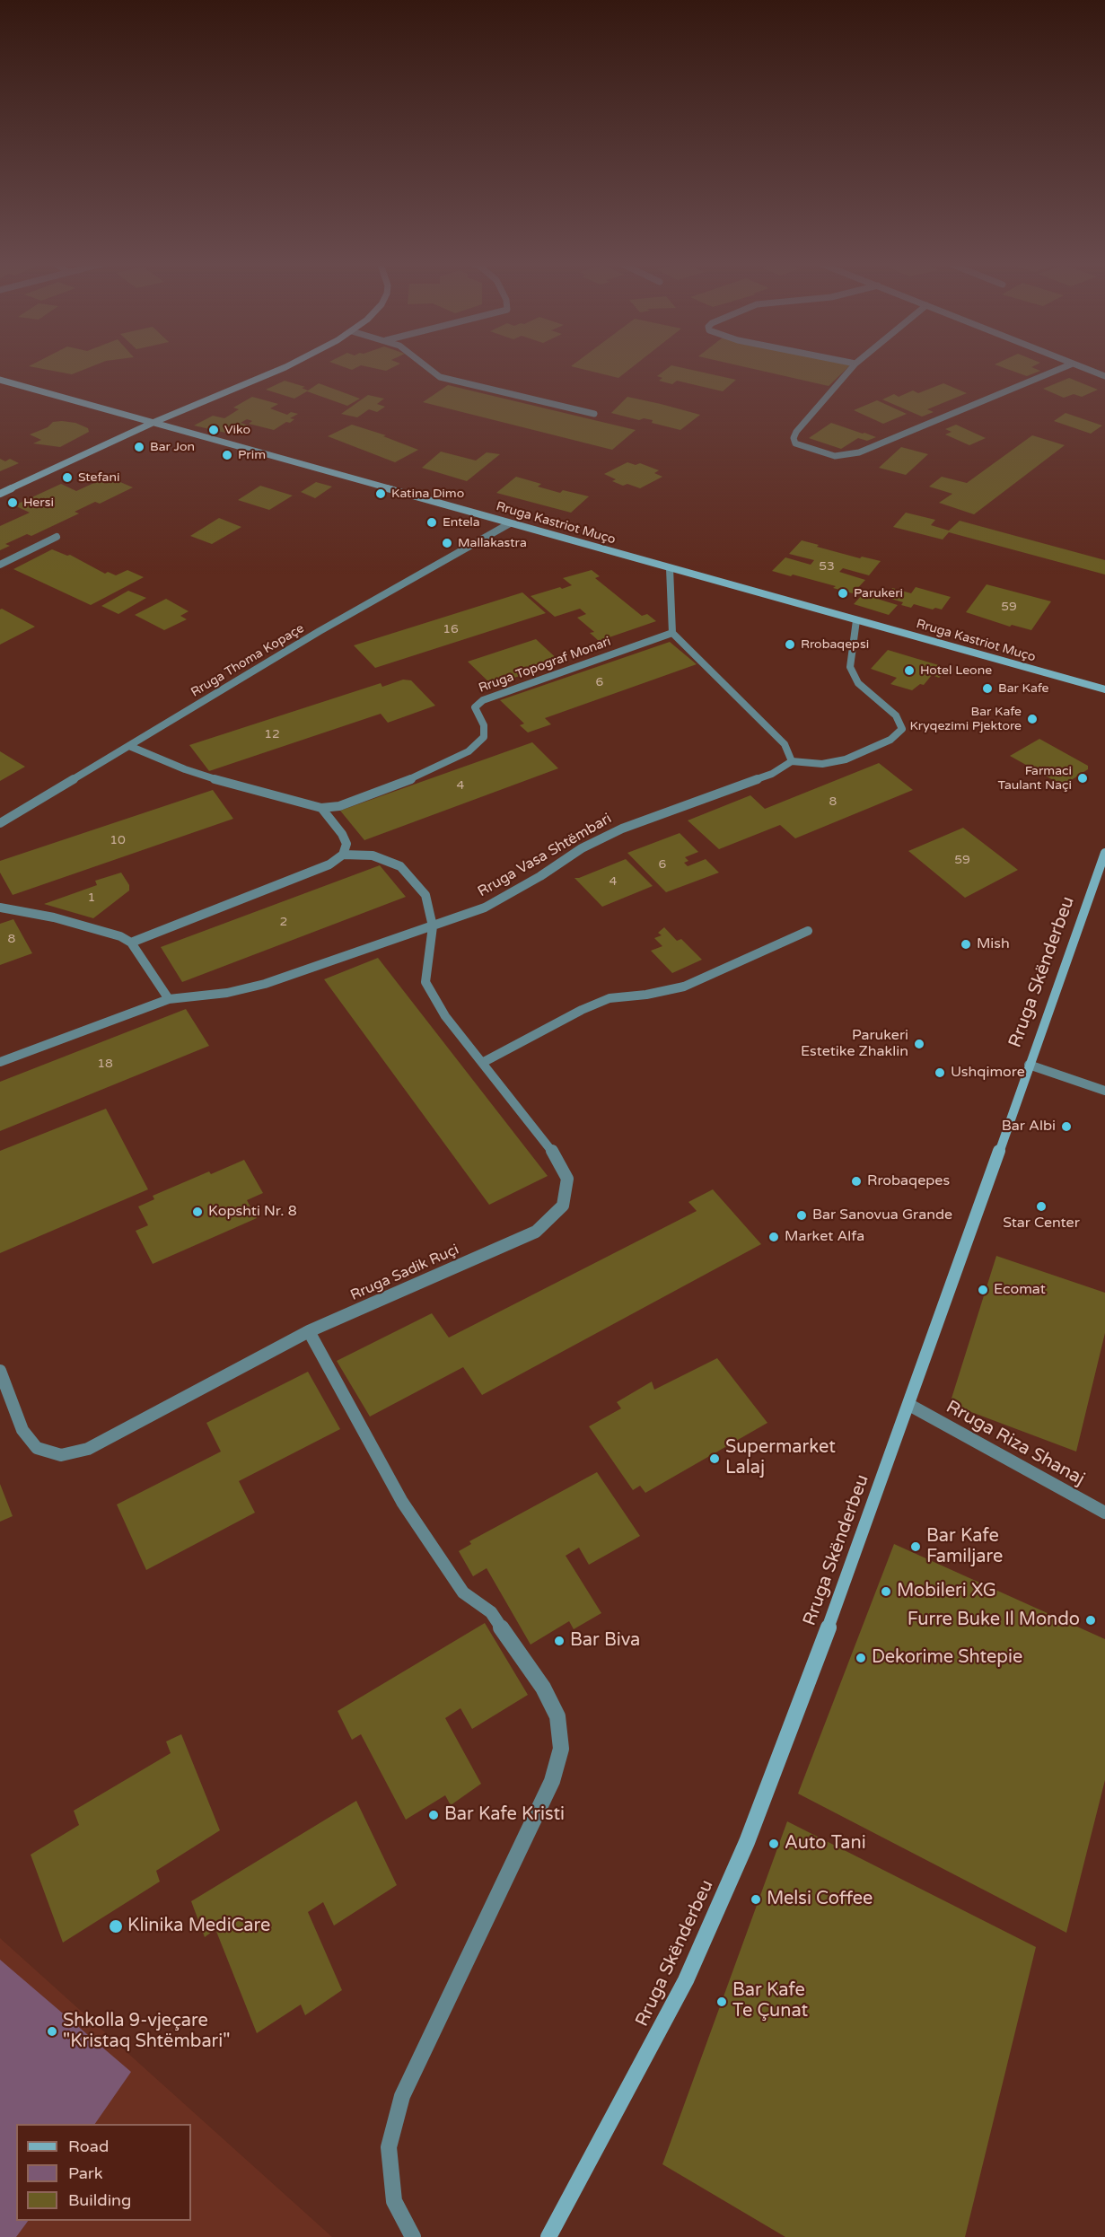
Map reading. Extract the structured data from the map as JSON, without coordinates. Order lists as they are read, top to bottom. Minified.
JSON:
{"streets":{"street":["Rruga Kastriot Muço","Rruga Thoma Kopaçe","Rruga Topograf Monari","Rruga Vasa Shtëmbari","Rruga Skënderbeu","Rruga Sadik Ruçi","Rruga Riza Shanaj"]},"crossings":[["Rruga Kastriot Muço","Rruga Thoma Kopaçe"],["Rruga Thoma Kopaçe","Rruga Topograf Monari"],["Rruga Vasa Shtëmbari","Rruga Sadik Ruçi"],["Rruga Skënderbeu","Rruga Riza Shanaj"]],"places":["Viko","Bar Jon","Prim","Stefani","Katina Dimo","Hersi","Entela","Mallakastra","Parukeri","Rrobaqepsi","Hotel Leone","Bar Kafe","Bar Kafe Kryqezimi Pjektore","Farmaci Taulant Naçi","Mish","Parukeri Estetike Zhaklin","Ushqimore","Bar Albi","Rrobaqepes","Star Center","Kopshti Nr. 8","Bar Sanovua Grande","Market Alfa","Ecomat","Supermarket Lalaj","Bar Kafe Familjare","Mobileri XG","Furre Buke Il Mondo","Bar Biva","Dekorime Shtepie","Bar Kafe Kristi","Auto Tani","Melsi Coffee","Klinika MediCare","Bar Kafe Te Çunat","Shkolla 9-vjeçare \"Kristaq Shtëmbari\""],"house_numbers":["53","59","16","6","12","4","8","10","59","6","4","1","2","8","18"],"legend":["Road","Park","Building"]}
